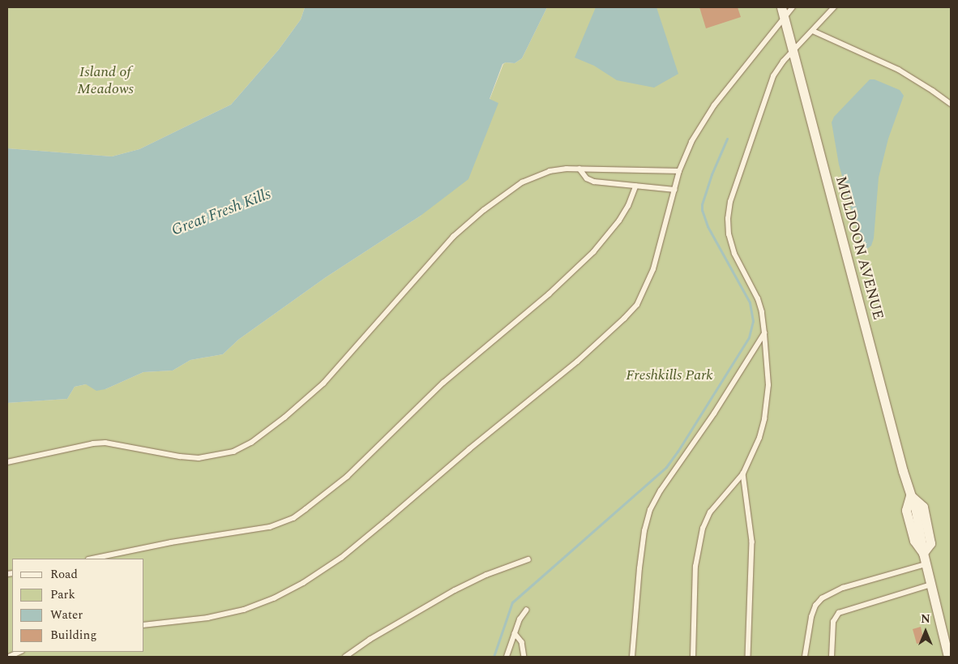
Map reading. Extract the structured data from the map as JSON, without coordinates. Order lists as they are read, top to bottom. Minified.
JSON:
{"streets":{"street":["MULDOON AVENUE"]},"water":["Great Fresh Kills"],"parks":["Island of Meadows","Freshkills Park"],"legend":["Road","Park","Water","Building"],"north":"top"}
